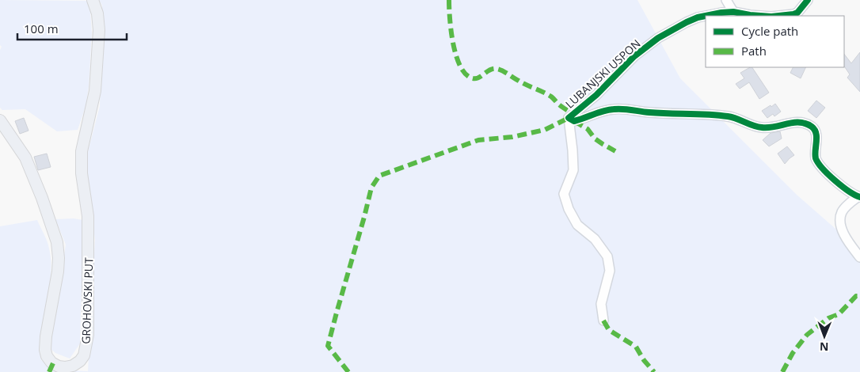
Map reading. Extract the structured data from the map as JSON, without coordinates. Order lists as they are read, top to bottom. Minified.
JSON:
{"streets":{"main road":["GROHOVSKI PUT"],"street":["LUBANJSKI USPON"]},"legend":["Cycle path","Path"],"scale_bar":"100 m","north":"bottom"}
